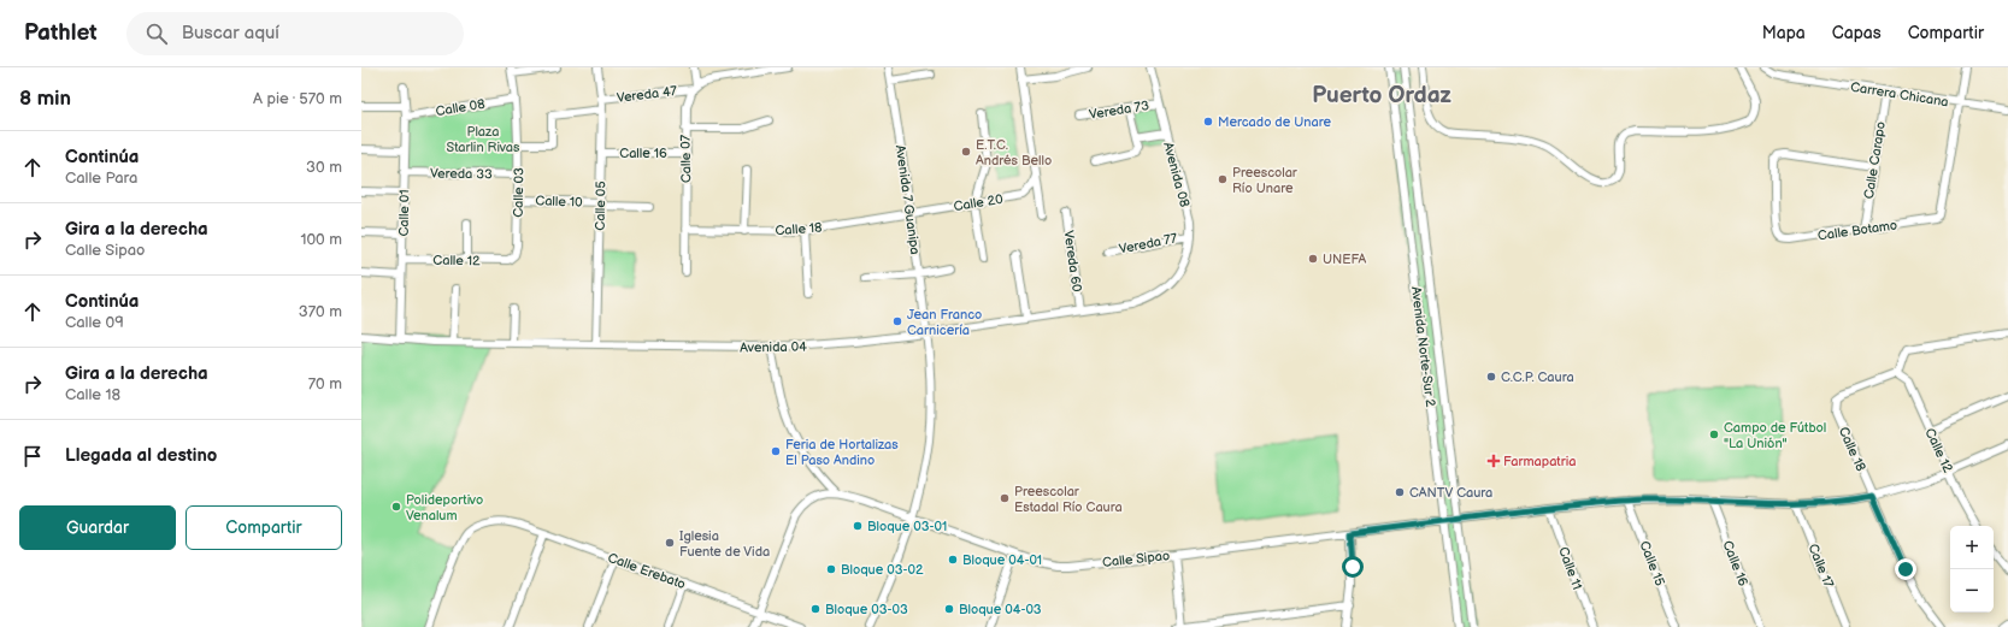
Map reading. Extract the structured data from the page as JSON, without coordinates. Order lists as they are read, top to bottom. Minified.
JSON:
{"streets":{"street":["Vereda 47","Carrera Chicana","Calle 08","Vereda 73","Calle 16","Calle 07","Calle Carapo","Vereda 33","Avenida 08","Calle 03","Avenida 7 Guanipa","Calle 10","Calle 20","Calle 05","Calle 01","Calle 18","Calle Botamo","Vereda 77","Calle 12","Vereda 60","Avenida 04","Avenida Norte-Sur 2","Calle Sipao","Calle 15","Calle 17","Calle 11","Calle Erebato"]},"crossings":[["Vereda 47","Calle 07"],["Vereda 47","Calle 05"],["Carrera Chicana","Calle Carapo"],["Carrera Chicana","Calle Botamo"],["Calle 08","Calle 03"],["Calle 08","Calle 01"],["Vereda 73","Avenida 08"],["Calle 16","Calle 07"],["Calle 16","Calle 05"],["Calle 16","Calle Sipao"],["Calle 07","Calle 18"],["Calle Carapo","Calle Botamo"],["Vereda 33","Calle 03"],["Vereda 33","Calle 01"],["Avenida 08","Vereda 77"],["Avenida 08","Avenida 04"],["Calle 03","Calle 10"],["Calle 03","Calle 12"],["Avenida 7 Guanipa","Calle 20"],["Avenida 7 Guanipa","Calle 18"],["Avenida 7 Guanipa","Avenida 04"],["Avenida 7 Guanipa","Calle Sipao"],["Calle 10","Calle 05"],["Calle 20","Calle 18"],["Calle 05","Avenida 04"],["Calle 01","Calle 12"],["Calle 01","Avenida 04"],["Calle 18","Calle 12"],["Calle 18","Calle Sipao"],["Calle 12","Calle Sipao"],["Vereda 60","Avenida 04"],["Avenida Norte-Sur 2","Calle Sipao"],["Calle Sipao","Calle 15"],["Calle Sipao","Calle 17"],["Calle Sipao","Calle 11"],["Calle Sipao","Calle Erebato"]],"districts":["Puerto Ordaz"],"parks":["Plaza Starlin Rivas"],"places":{"other":["Mercado de Unare","E.T.C. Andrés Bello","Preescolar Río Unare","UNEFA","Jean Franco Carnicería","C.C.P. Caura","Campo de Fútbol \"La Unión\"","Feria de Hortalizas El Paso Andino","CANTV Caura","Preescolar Estadal Río Caura","Polideportivo Venalum","Bloque 03-01","Iglesia Fuente de Vida","Bloque 04-01","Bloque 03-02","Bloque 03-03","Bloque 04-03"],"health":["Farmapatria"]},"page":{"header":"Pathlet","search":"Buscar aquí","nav":["Mapa","Capas","Compartir"],"heading":["8 min","A pie · 570 m"],"list":[["Continúa","Calle Para","30 m"],["Gira a la derecha","Calle Sipao","100 m"],["Continúa","Calle 09","370 m"],["Gira a la derecha","Calle 18","70 m"],"Llegada al destino"],"buttons":["Guardar","Compartir"],"map_buttons":["+","−"]}}
